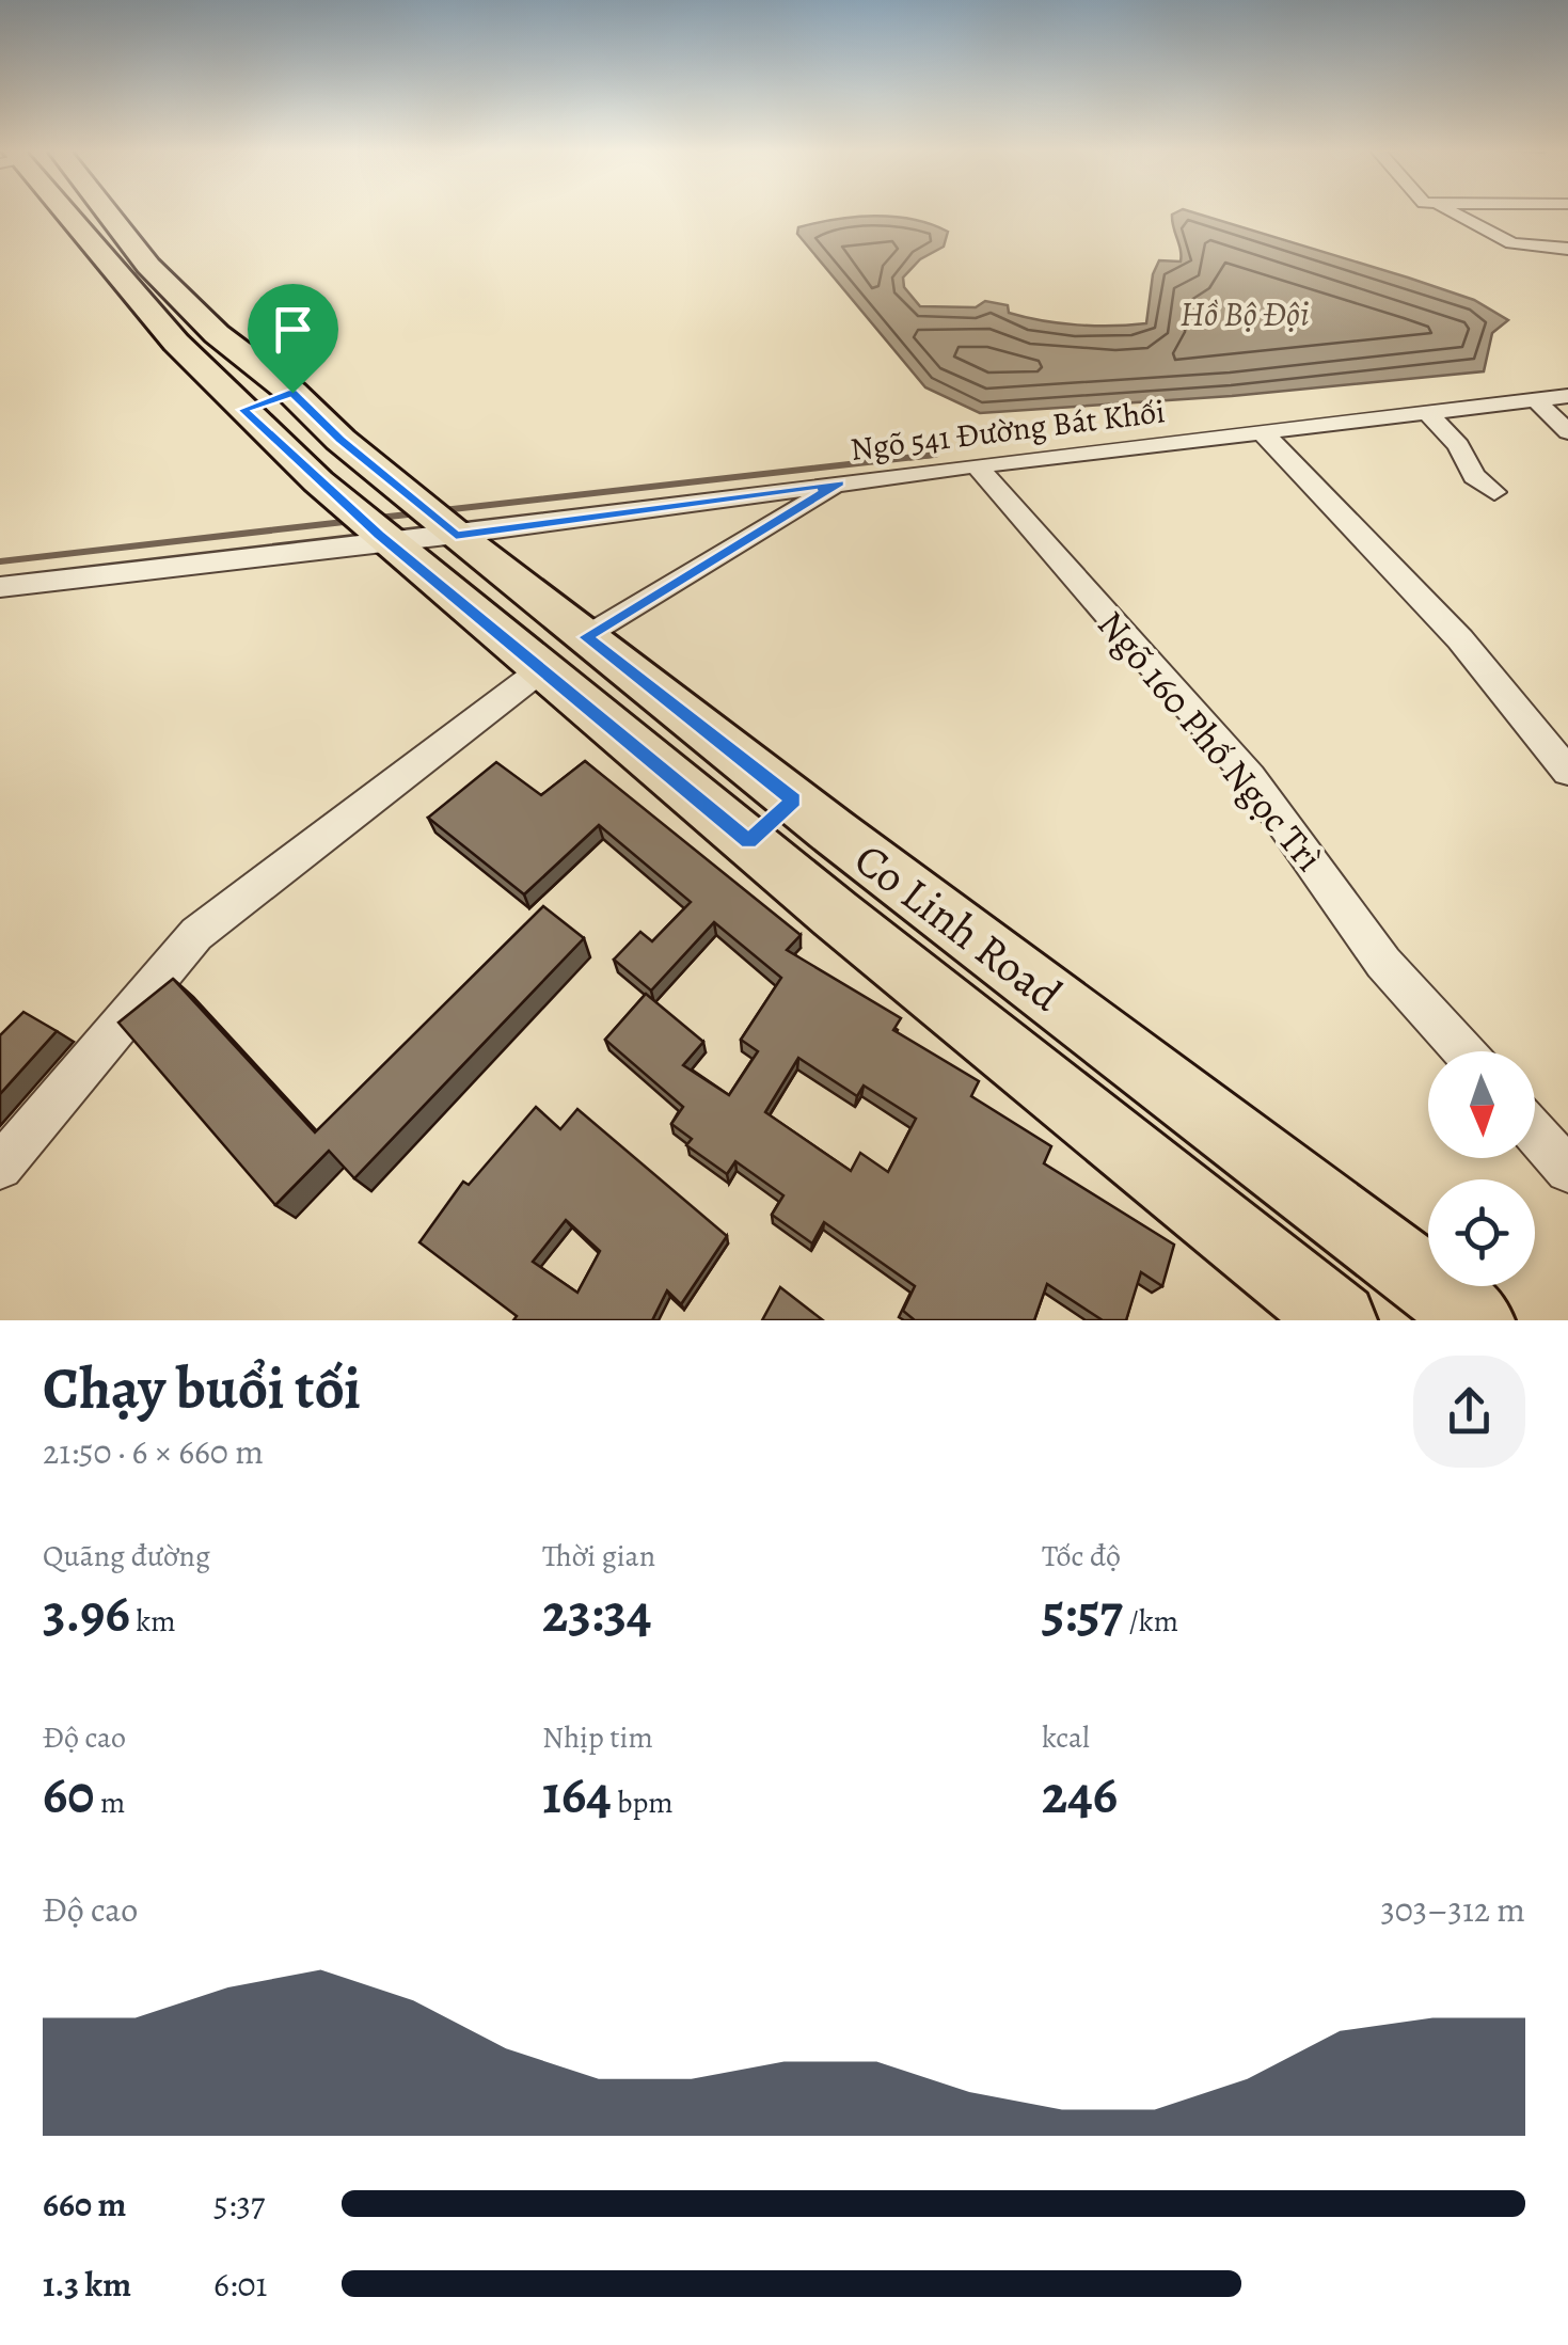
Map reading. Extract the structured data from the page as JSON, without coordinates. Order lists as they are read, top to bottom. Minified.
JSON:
{"streets":{"main road":["Co Linh Road"],"street":["Ngõ 541 Đường Bát Khối","Ngõ 160 Phố Ngọc Trì"]},"crossings":[["Ngõ 541 Đường Bát Khối","Ngõ 160 Phố Ngọc Trì"],["Ngõ 541 Đường Bát Khối","Co Linh Road"]],"water":["Hồ Bộ Đội"],"north":"bottom","page":{"heading":["Chạy buổi tối","21:50 · 6 × 660 m"],"stats":[["Quãng đường","3.96 km"],["Thời gian","23:34"],["Tốc độ","5:57 /km"],["Độ cao","60 m"],["Nhịp tim","164 bpm"],["kcal","246"]],"chart":["Độ cao","303–312 m"],"list":[{"name":"660 m","note":"5:37"},{"name":"1.3 km","note":"6:01"}]}}
